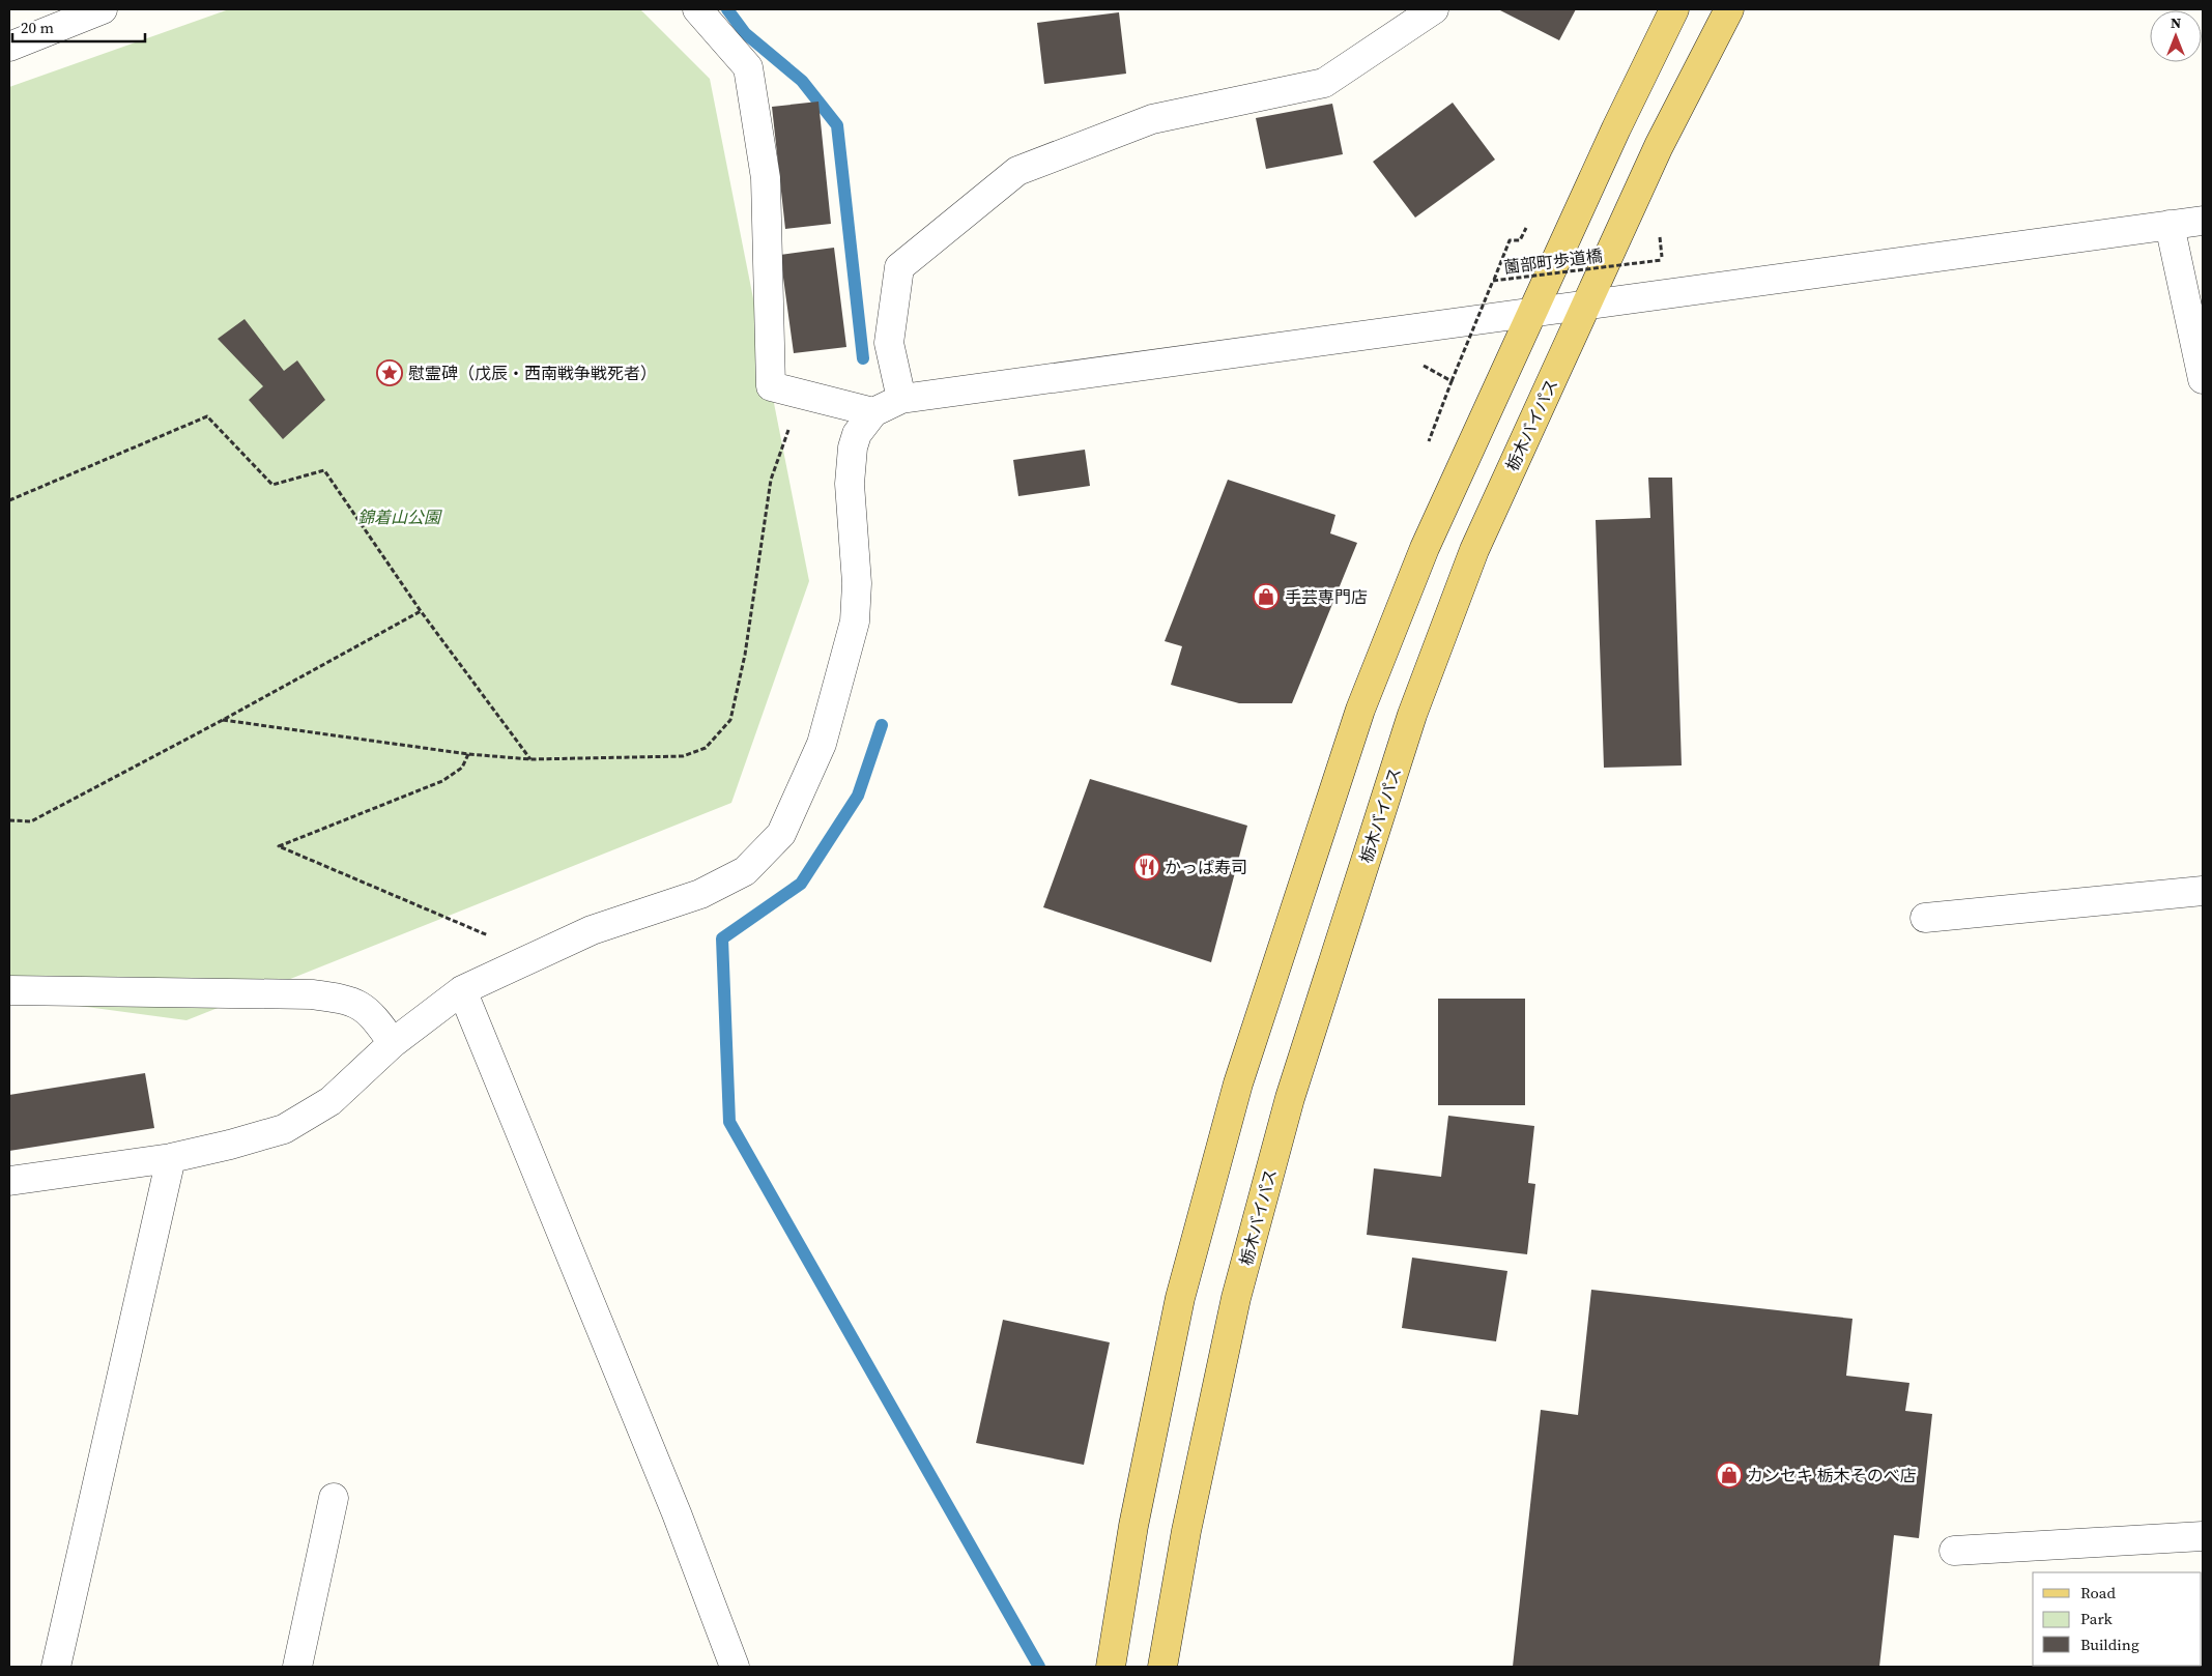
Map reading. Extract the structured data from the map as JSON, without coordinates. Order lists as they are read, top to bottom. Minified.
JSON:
{"streets":{"main road":["栃木バイパス"],"path":["薗部町歩道橋"]},"parks":["錦着山公園"],"places":{"place":["慰霊碑（戊辰・西南戦争戦死者）"],"shop":["手芸専門店","カンセキ 栃木そのべ店"],"restaurant":["かっぱ寿司"]},"legend":["Road","Park","Building"],"scale_bar":"20 m","north":"top"}
